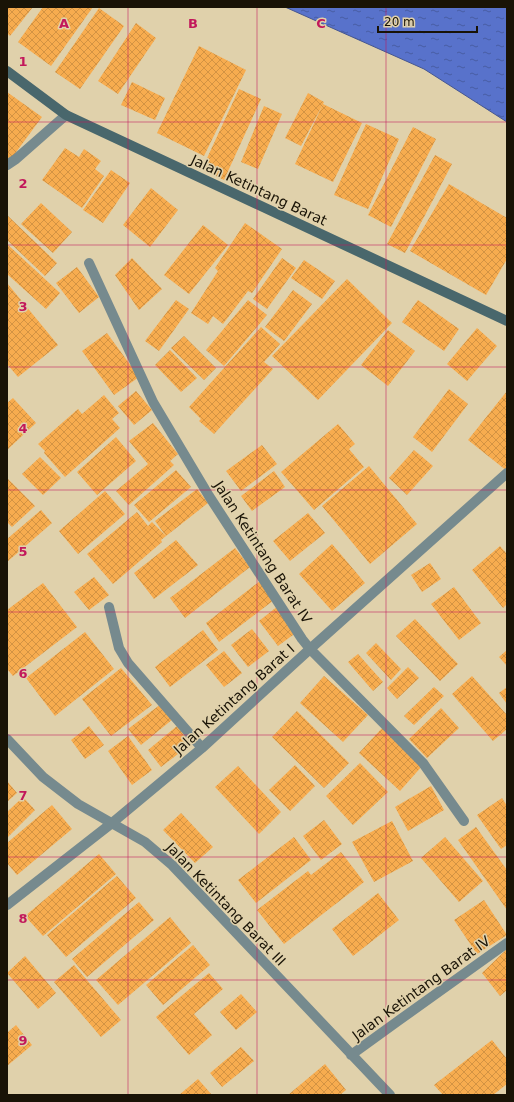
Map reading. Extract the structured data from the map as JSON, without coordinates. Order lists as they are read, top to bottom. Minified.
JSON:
{"streets":{"main road":["Jalan Ketintang Barat"],"street":["Jalan Ketintang Barat IV","Jalan Ketintang Barat I","Jalan Ketintang Barat III"]},"crossings":[["Jalan Ketintang Barat IV","Jalan Ketintang Barat I"],["Jalan Ketintang Barat IV","Jalan Ketintang Barat III"],["Jalan Ketintang Barat I","Jalan Ketintang Barat III"]],"scale_bar":"20 m","grid":{"columns":["A","B","C"],"rows":["1","2","3","4","5","6","7","8","9"]}}
